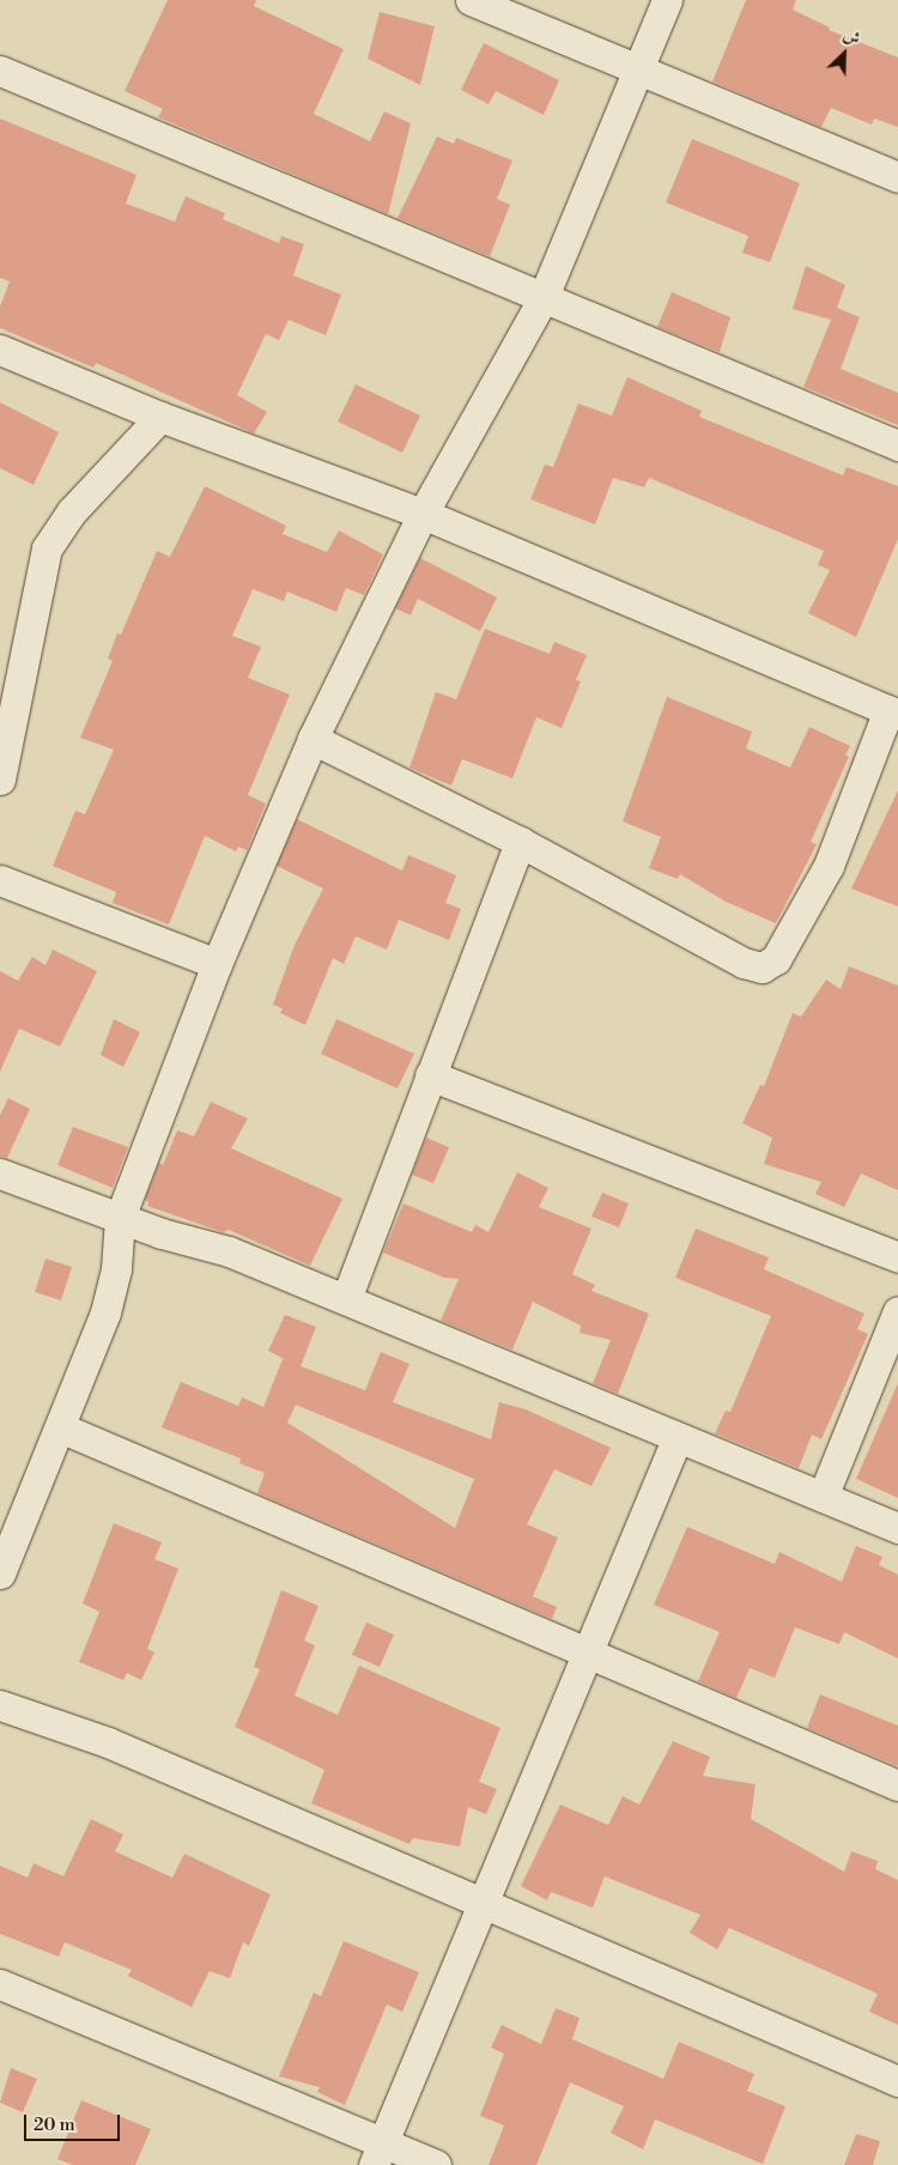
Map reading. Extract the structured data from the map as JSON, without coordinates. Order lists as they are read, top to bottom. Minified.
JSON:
{"scale_bar":"20 m","north":"top right"}
